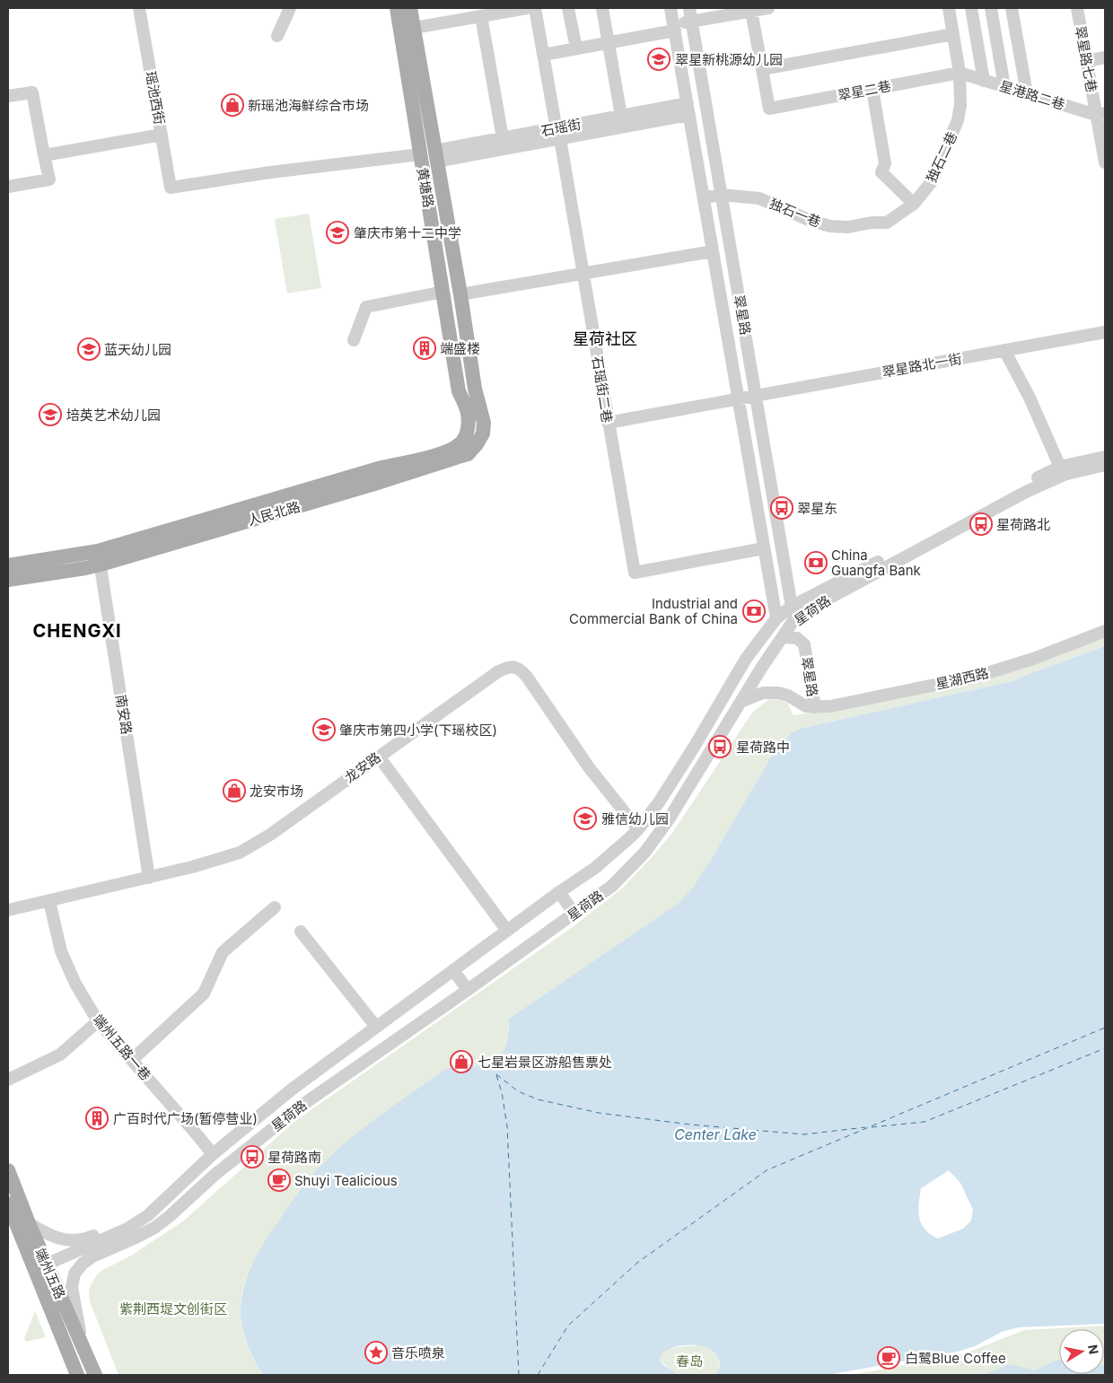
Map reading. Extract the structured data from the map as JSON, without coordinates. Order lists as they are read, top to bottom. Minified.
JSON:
{"streets":{"main road":["黄塘路","人民北路","端州五路"],"street":["翠星路七巷","翠星二巷","星港路二巷","瑶池西街","石瑶街","独石二巷","独石一巷","翠星路","翠星路北一街","石瑶街二巷","星荷路","星湖西路","南安路","龙安路","端州五路一巷"]},"crossings":[["翠星路七巷","星港路二巷"],["翠星二巷","星港路二巷"],["翠星二巷","独石二巷"],["星港路二巷","独石二巷"],["瑶池西街","黄塘路"],["石瑶街","黄塘路"],["石瑶街","翠星路"],["石瑶街","石瑶街二巷"],["独石二巷","独石一巷"],["黄塘路","人民北路"],["独石一巷","翠星路"],["翠星路","翠星路北一街"],["翠星路","石瑶街二巷"],["翠星路","星荷路"],["翠星路","星湖西路"],["翠星路北一街","石瑶街二巷"],["人民北路","南安路"],["星荷路","龙安路"],["星荷路","端州五路一巷"],["星荷路","端州五路"],["南安路","龙安路"],["龙安路","端州五路一巷"]],"districts":["星荷社区","CHENGXI"],"water":["Center Lake"],"parks":["紫荆西堤文创街区","春岛"],"places":{"school or university":["翠星新桃源幼儿园","肇庆市第十二中学","蓝天幼儿园","培英艺术幼儿园","肇庆市第四小学(下瑶校区)","雅信幼儿园"],"shop":["新瑶池海鲜综合市场","龙安市场","七星岩景区游船售票处"],"building":["端盛楼","广百时代广场(暂停营业)"],"bus stop":["翠星东","星荷路北","星荷路中","星荷路南"],"bank":["China Guangfa Bank","Industrial and Commercial Bank of China"],"cafe":["Shuyi Tealicious","白鹭Blue Coffee"],"place":["音乐喷泉"]},"north":"right"}
